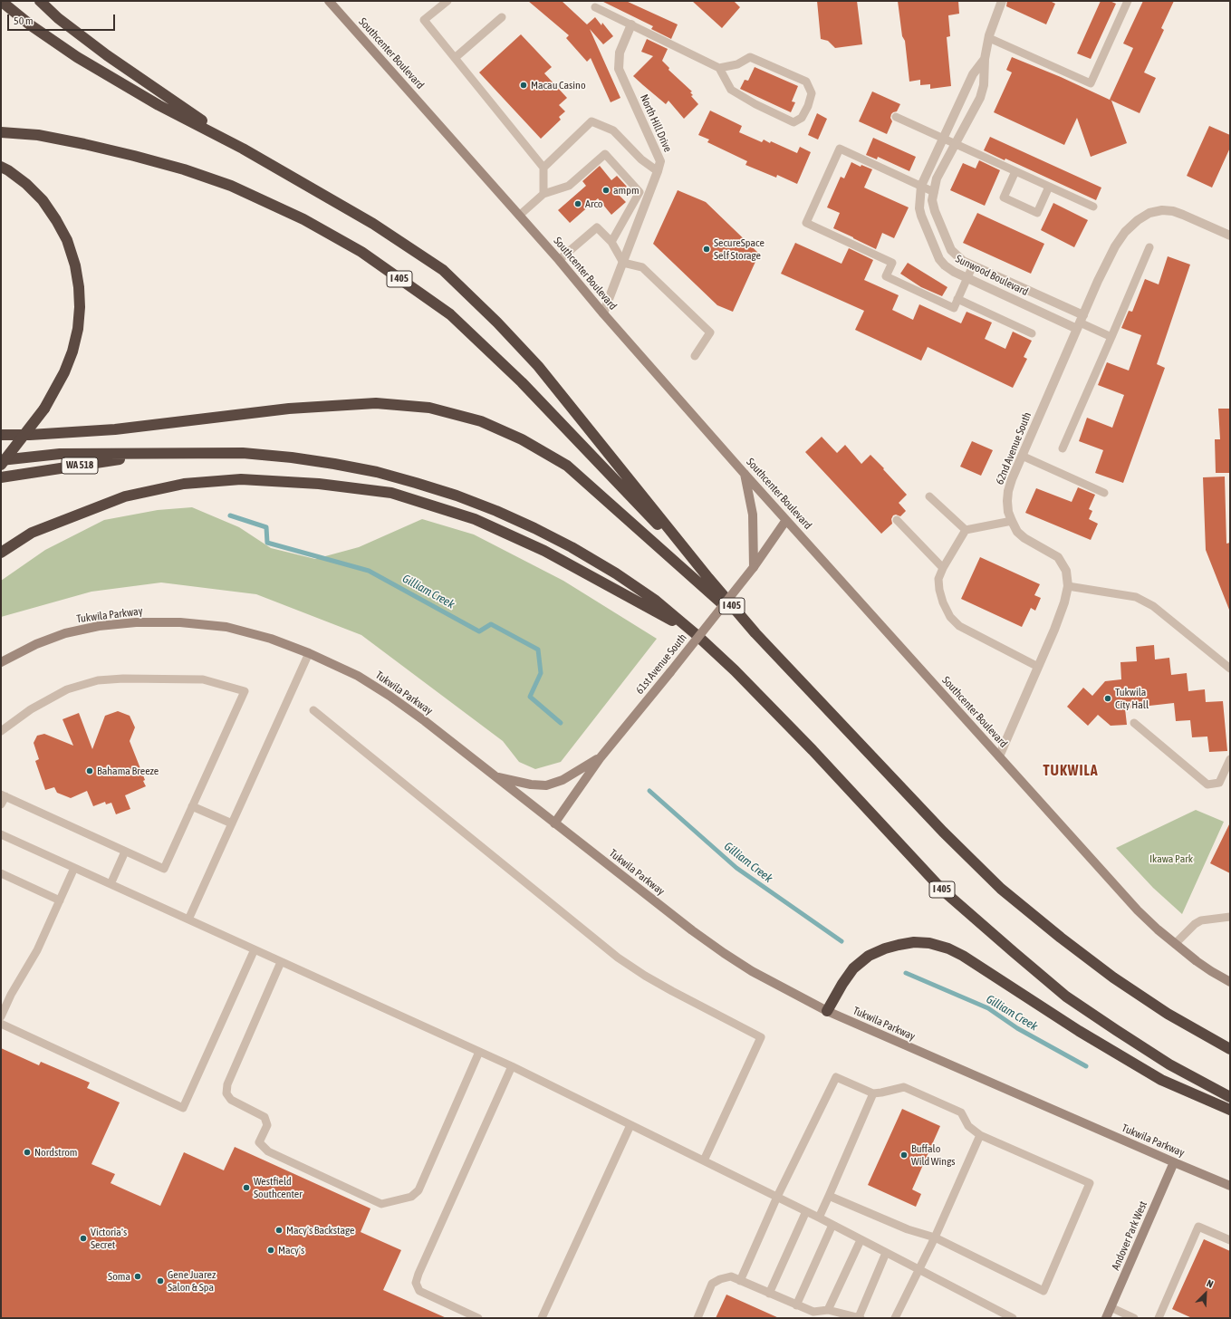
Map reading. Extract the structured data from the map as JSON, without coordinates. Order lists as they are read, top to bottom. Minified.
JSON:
{"streets":{"highway":["I 405","WA 518"],"main road":["Southcenter Boulevard","Tukwila Parkway","61st Avenue South","Andover Park West"],"street":["North Hill Drive","Sunwood Boulevard","62nd Avenue South"]},"crossings":[["Southcenter Boulevard","North Hill Drive"],["Southcenter Boulevard","62nd Avenue South"],["Southcenter Boulevard","61st Avenue South"],["Sunwood Boulevard","62nd Avenue South"],["I 405","WA 518"],["Tukwila Parkway","61st Avenue South"],["Tukwila Parkway","Andover Park West"]],"districts":["TUKWILA"],"water":["Gilliam Creek"],"parks":["Ikawa Park"],"places":["Macau Casino","ampm","Arco","SecureSpace Self Storage","Tukwila City Hall","Bahama Breeze","Nordstrom","Buffalo Wild Wings","Westfield Southcenter","Macy's Backstage","Victoria's Secret","Macy's","Soma","Gene Juarez Salon & Spa"],"scale_bar":"50 m","north":"top right"}
